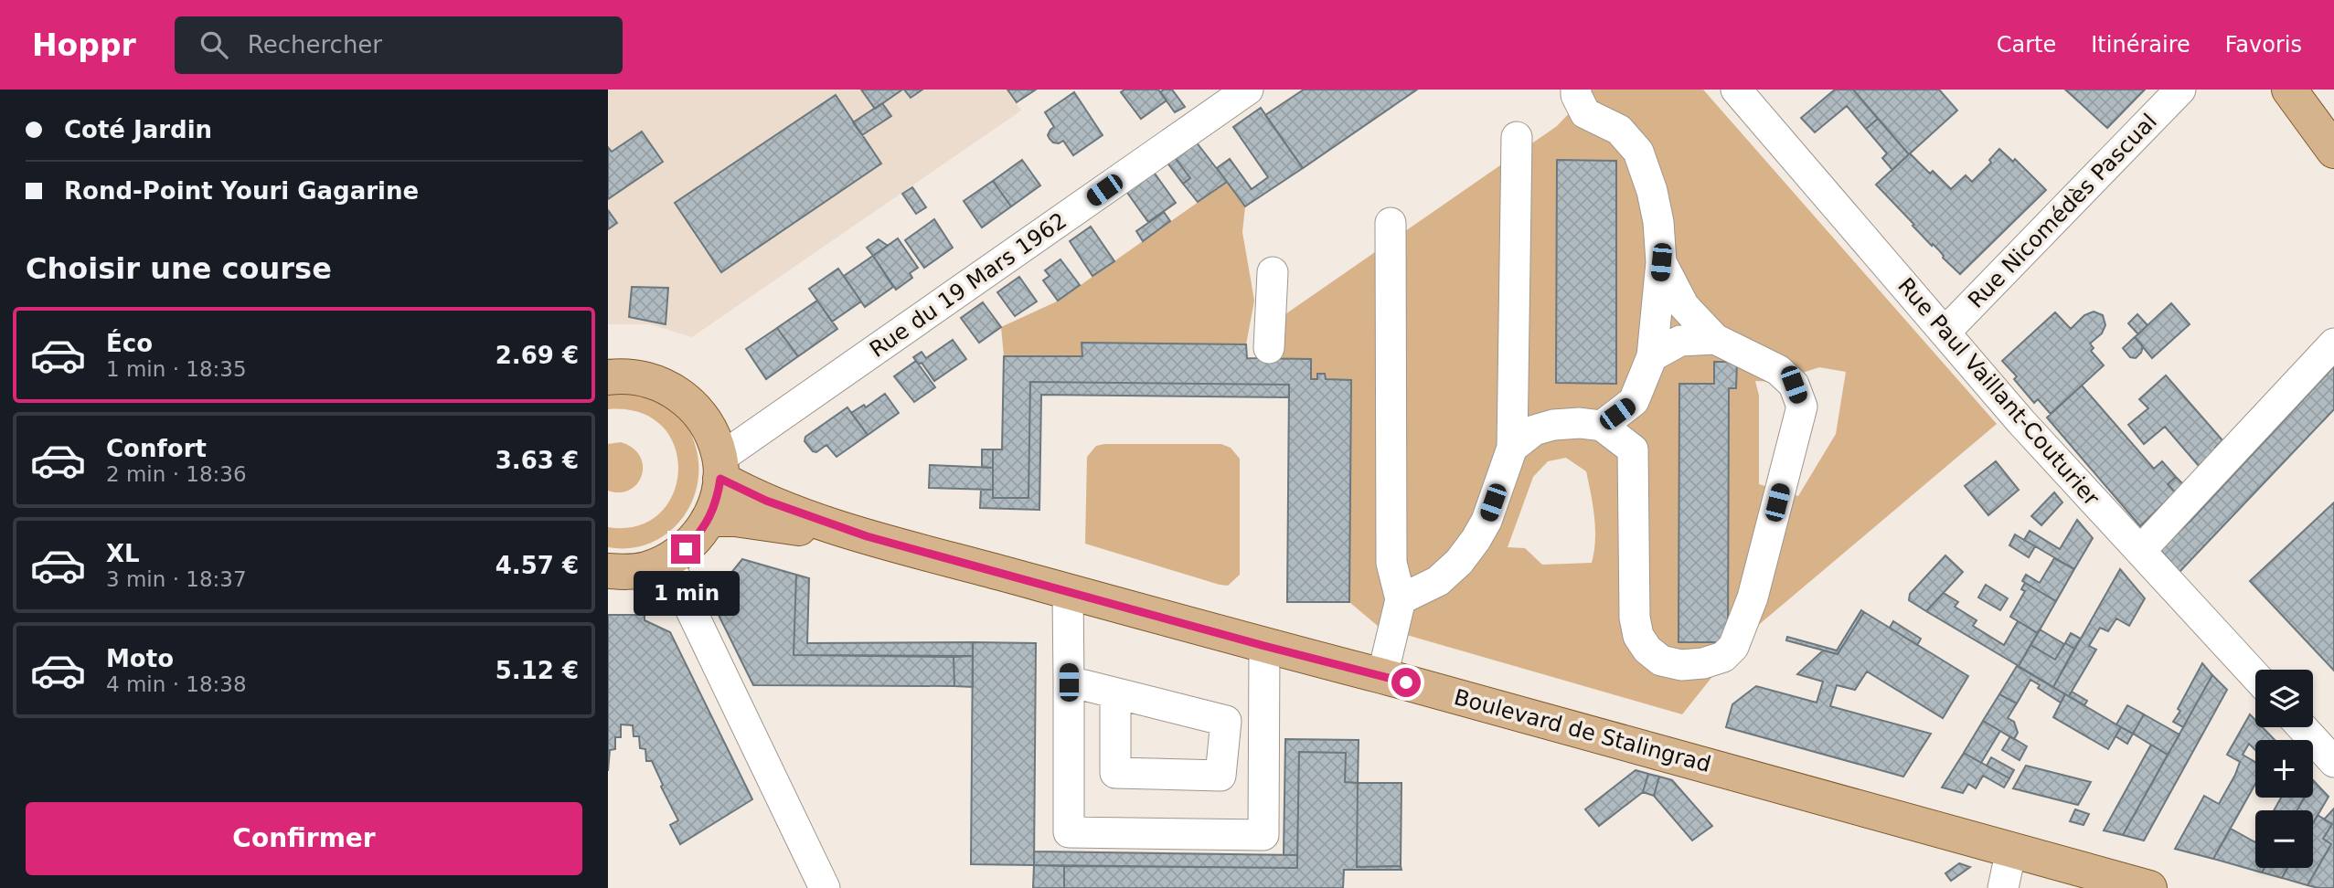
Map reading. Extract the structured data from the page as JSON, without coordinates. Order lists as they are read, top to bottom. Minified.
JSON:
{"streets":{"main road":["Boulevard de Stalingrad"],"street":["Rue Nicomédès Pascual","Rue du 19 Mars 1962","Rue Paul Vaillant-Couturier"]},"crossings":[["Rue Nicomédès Pascual","Rue Paul Vaillant-Couturier"],["Rue du 19 Mars 1962","Boulevard de Stalingrad"]],"page":{"header":"Hoppr","search":"Rechercher","nav":["Carte","Itinéraire","Favoris"],"banner":["Coté Jardin","Rond-Point Youri Gagarine"],"heading":"Choisir une course","list":[{"name":"Éco","note":"1 min · 18:35","value":"2.69 €"},{"name":"Confort","note":"2 min · 18:36","value":"3.63 €"},{"name":"XL","note":"3 min · 18:37","value":"4.57 €"},{"name":"Moto","note":"4 min · 18:38","value":"5.12 €"}],"bubble":"1 min","map_buttons":["+","−"],"buttons":"Confirmer"}}
